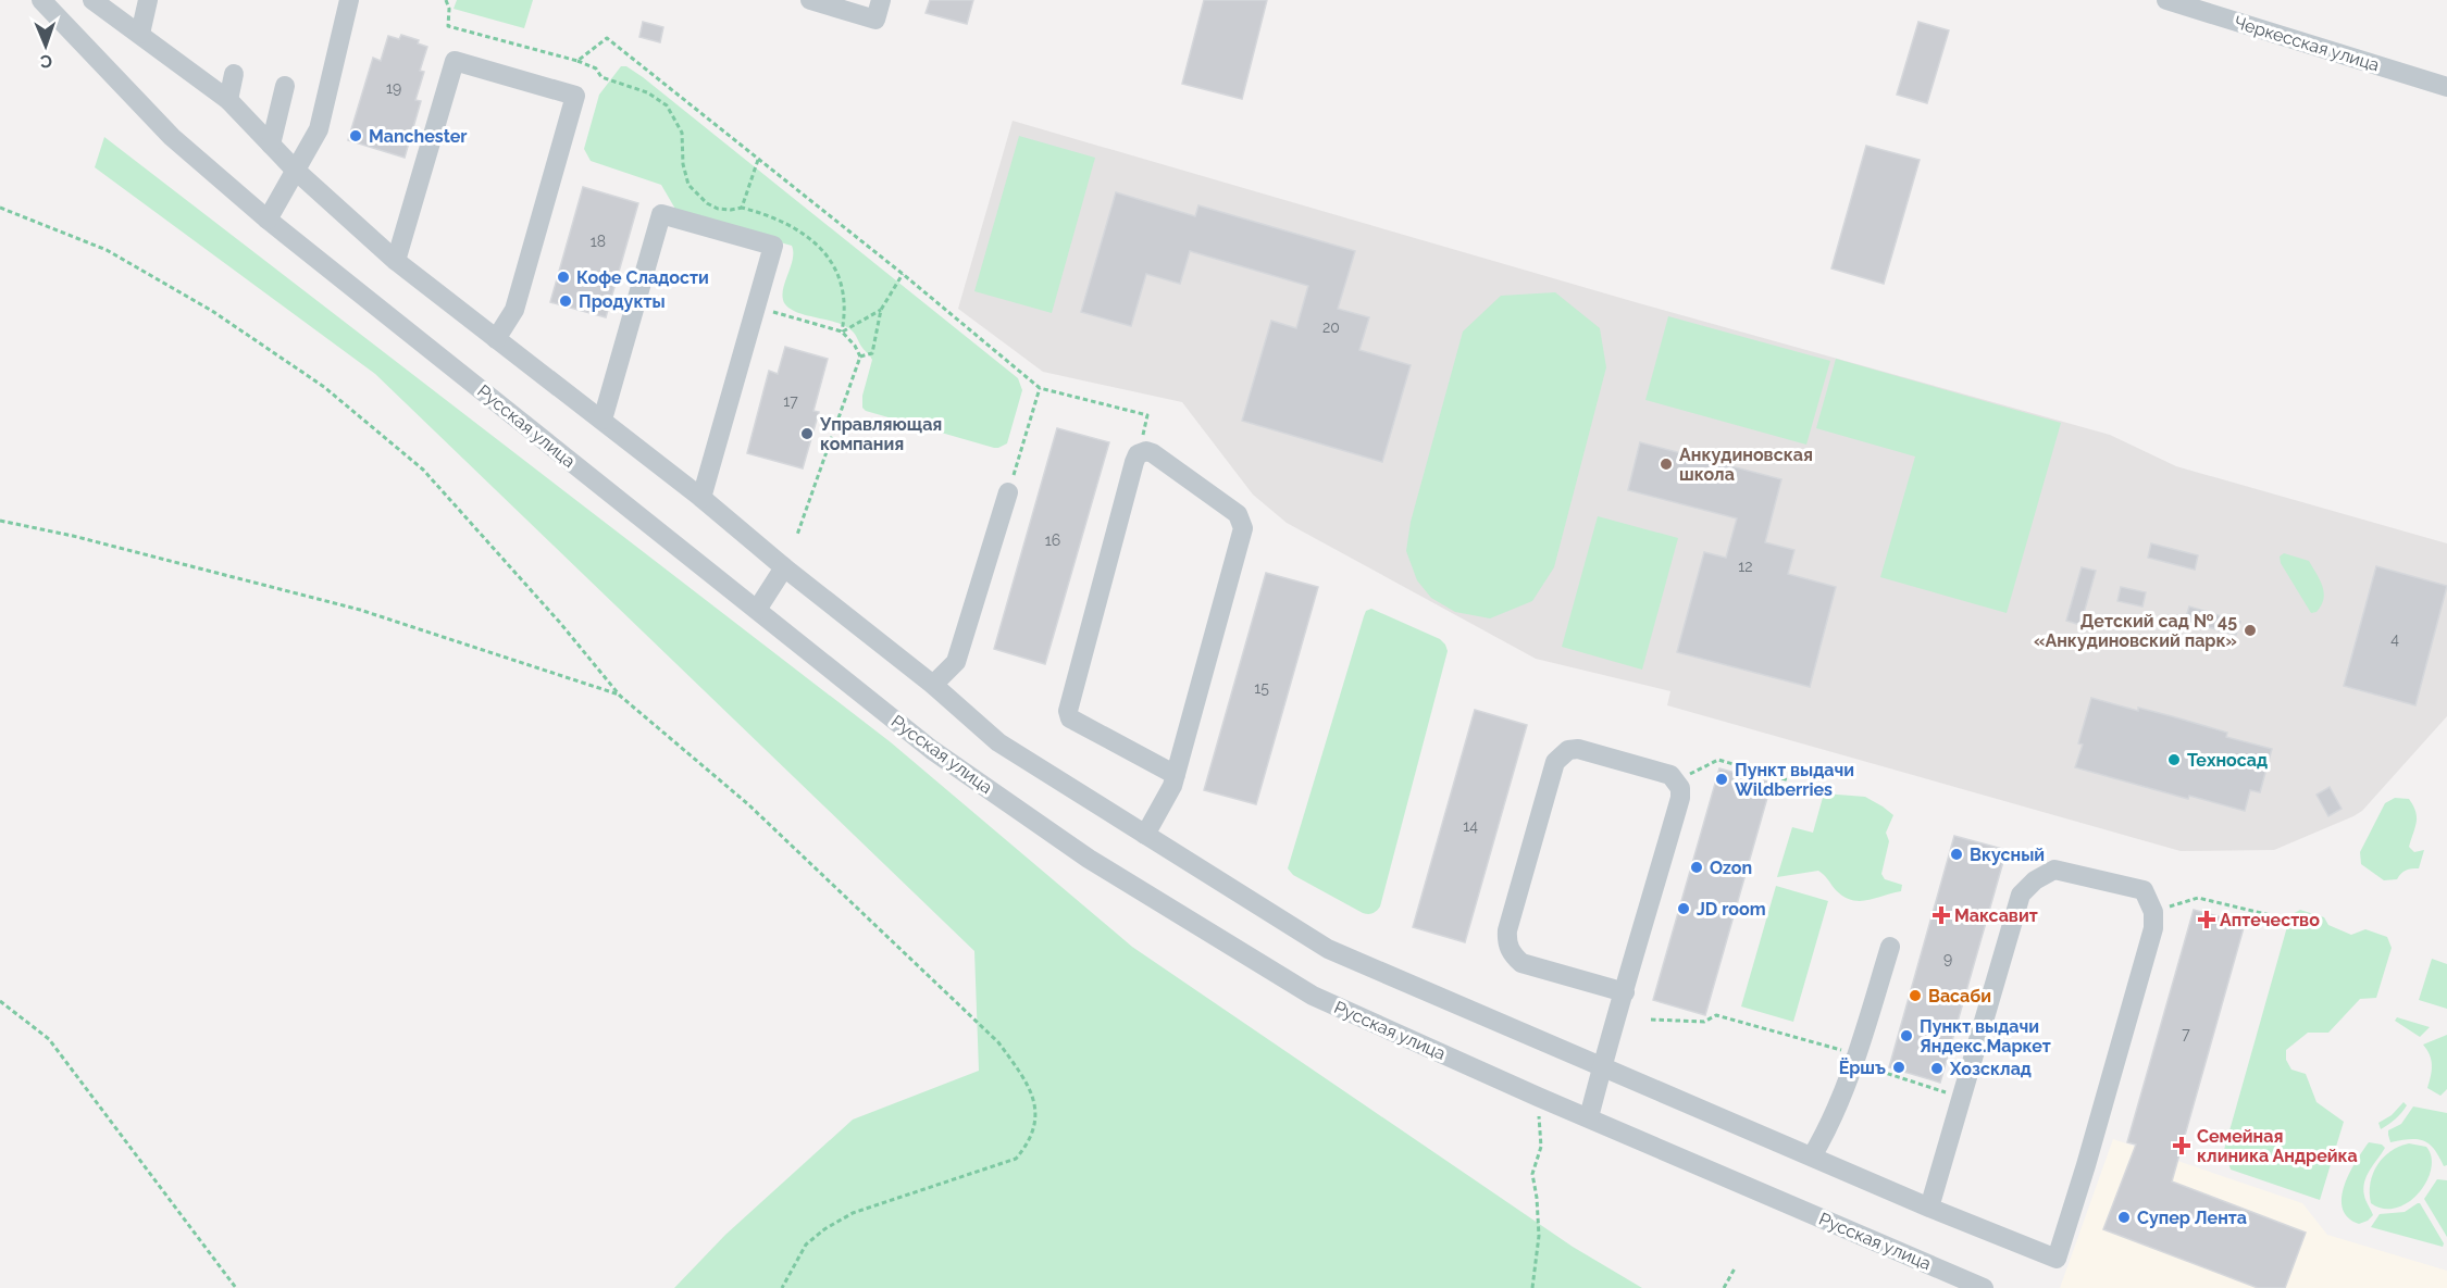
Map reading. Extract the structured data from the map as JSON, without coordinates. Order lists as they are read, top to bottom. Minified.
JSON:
{"streets":{"street":["Черкесская улица","Русская улица"]},"places":{"other":["Manchester","Кофе Сладости","Продукты","Управляющая компания","Анкудиновская школа","Детский сад № 45 «Анкудиновский парк»","Техносад","Пункт выдачи Wildberries","Вкусный","Ozon","JD room","Васаби","Пункт выдачи Яндекс.Маркет","Ёршъ","Хозсклад","Супер Лента"],"health":["Максавит","Аптечество","Семейная клиника Андрейка"]},"house_numbers":["19","18","20","17","16","12","4","15","14","9","7"],"north":"bottom"}
